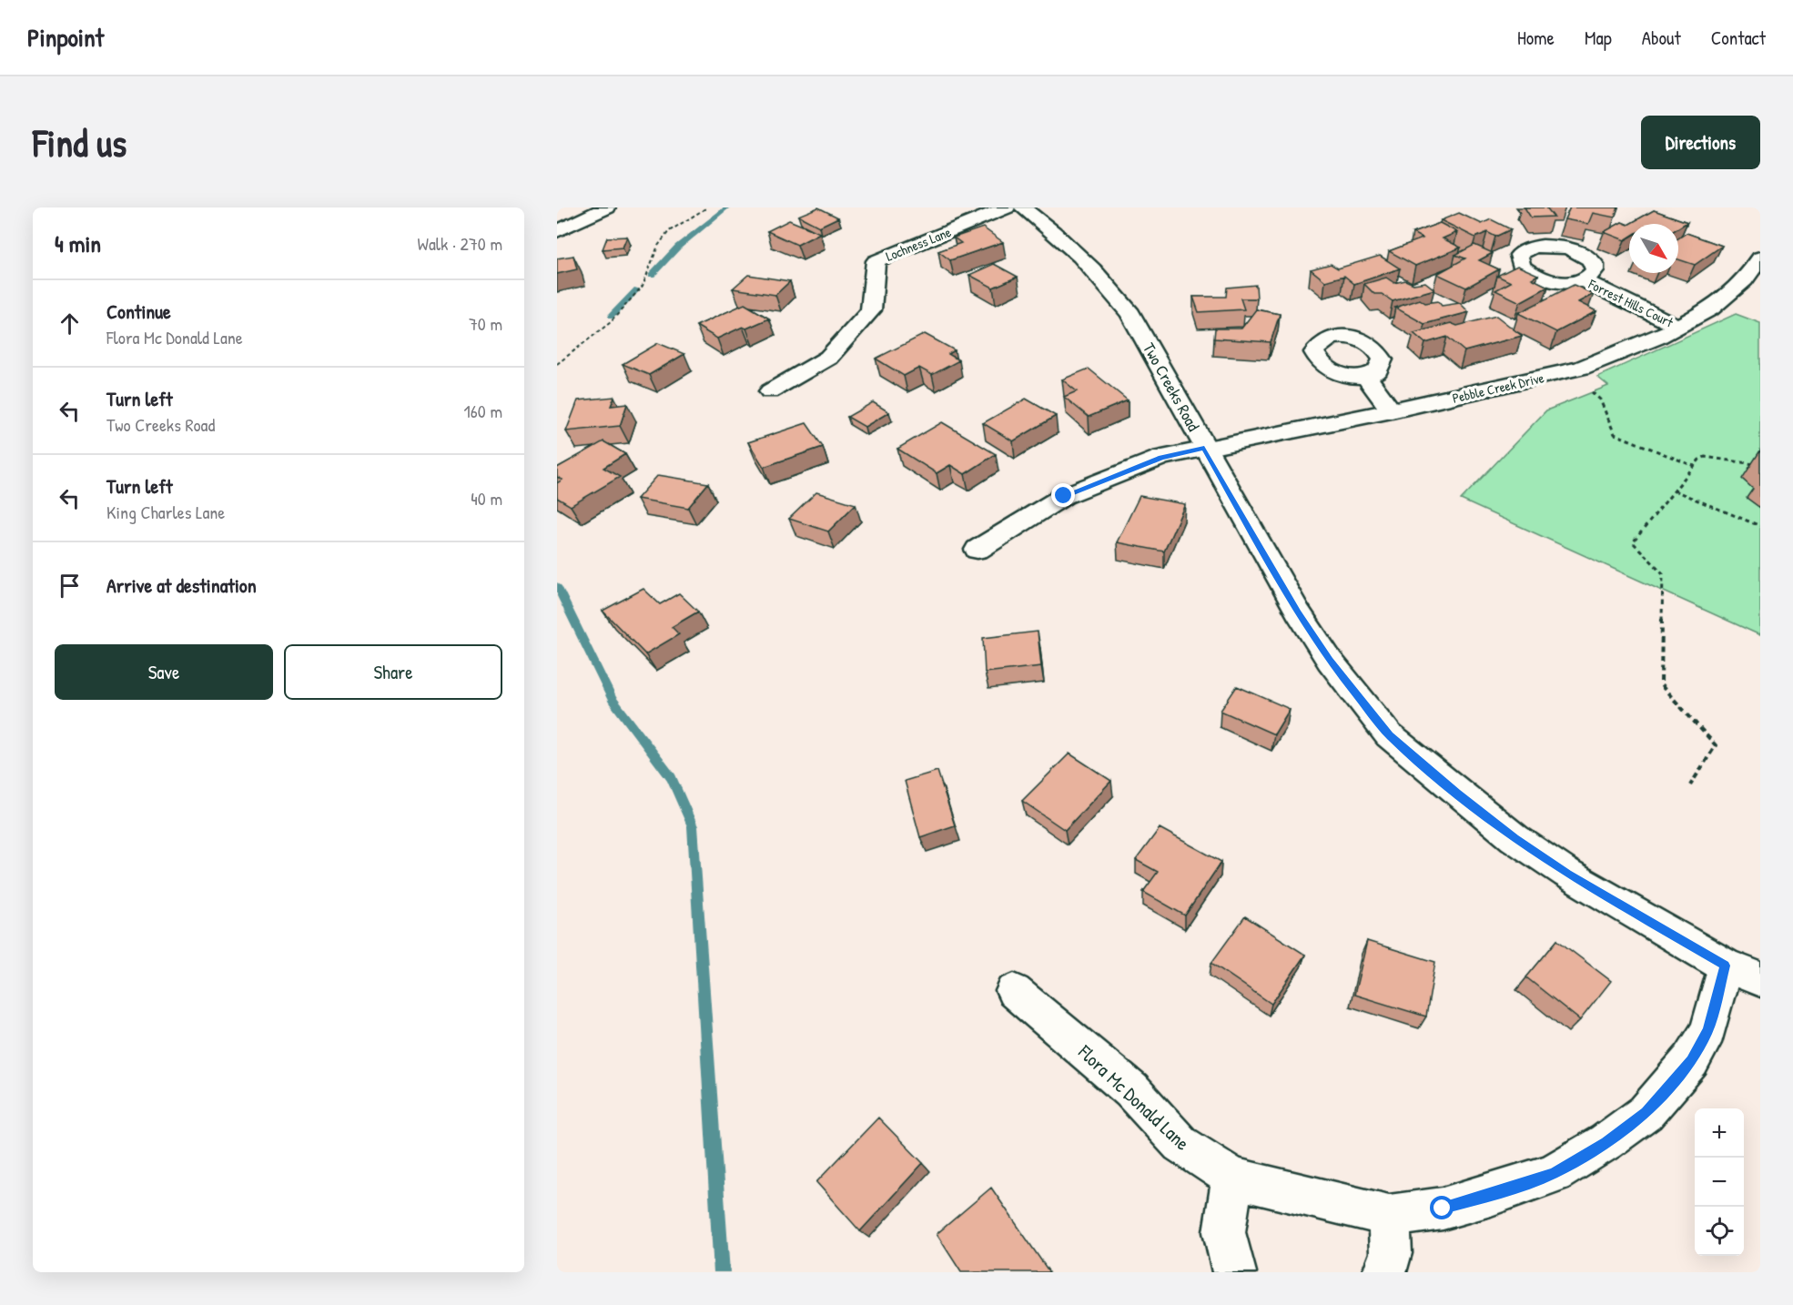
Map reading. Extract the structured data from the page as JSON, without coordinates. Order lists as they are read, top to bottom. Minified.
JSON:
{"streets":{"street":["Lochness Lane","Forrest Hills Court","Two Creeks Road","Pebble Creek Drive","Flora Mc Donald Lane"]},"crossings":[["Forrest Hills Court","Pebble Creek Drive"],["Two Creeks Road","Pebble Creek Drive"],["Two Creeks Road","Flora Mc Donald Lane"]],"north":"bottom right","page":{"header":"Pinpoint","nav":["Home","Map","About","Contact"],"buttons":["Directions",["Save","Share"]],"title":"Find us","heading":["4 min","Walk · 270 m"],"list":[["Continue","Flora Mc Donald Lane","70 m"],["Turn left","Two Creeks Road","160 m"],["Turn left","King Charles Lane","40 m"],"Arrive at destination"],"map_buttons":["+","−"]}}
